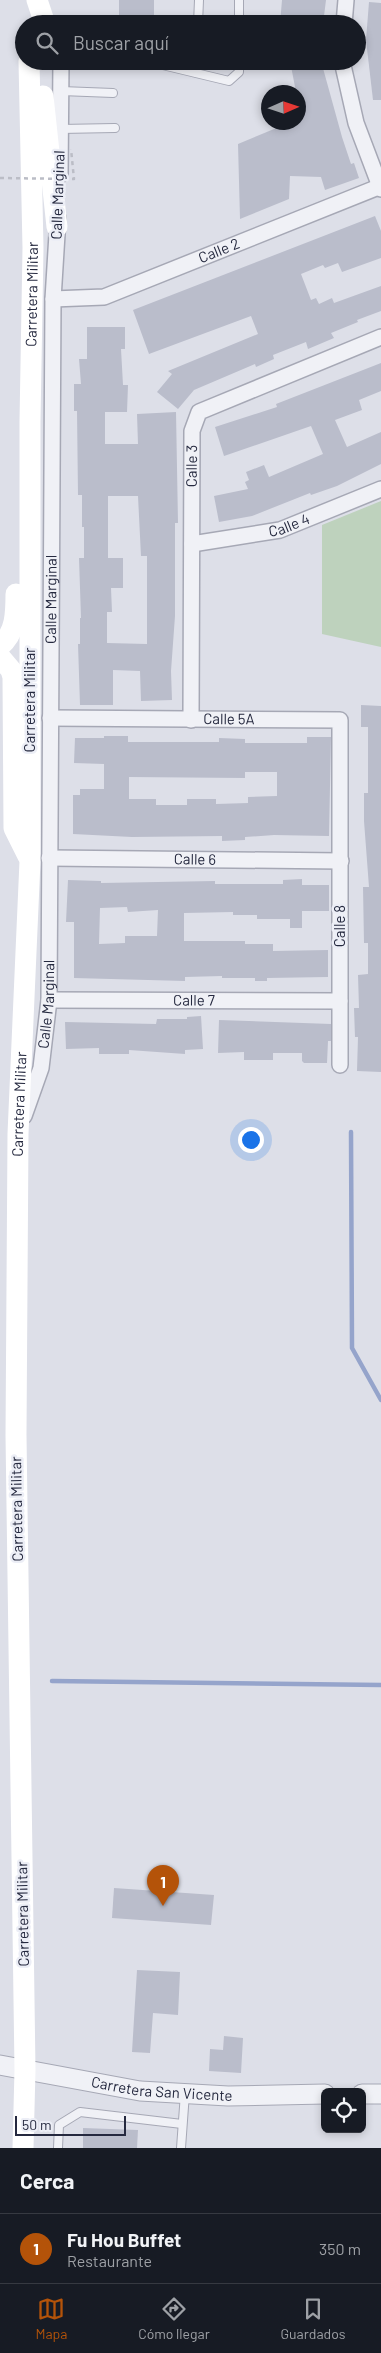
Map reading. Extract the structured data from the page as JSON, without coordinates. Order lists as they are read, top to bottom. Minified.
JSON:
{"streets":{"main road":["Carretera Militar"],"street":["Calle Marginal","Calle 2","Calle 3","Calle 4","Calle 5A","Calle 6","Calle 8","Calle 7","Carretera San Vicente"]},"crossings":[["Calle Marginal","Calle 2"],["Calle Marginal","Carretera Militar"],["Calle Marginal","Calle 5A"],["Calle Marginal","Calle 6"],["Calle Marginal","Calle 7"],["Carretera Militar","Calle 6"],["Carretera Militar","Carretera San Vicente"],["Calle 3","Calle 4"],["Calle 3","Calle 5A"],["Calle 5A","Calle 8"],["Calle 6","Calle 8"],["Calle 8","Calle 7"]],"scale_bar":"50 m","north":"right","page":{"search":"Buscar aquí","pins":"1","scale":"50 m","heading":"Cerca","list":[{"mark":"1","name":"Fu Hou Buffet","note":"Restaurante","value":"350 m"}],"nav":["Mapa","Cómo llegar","Guardados"]}}
